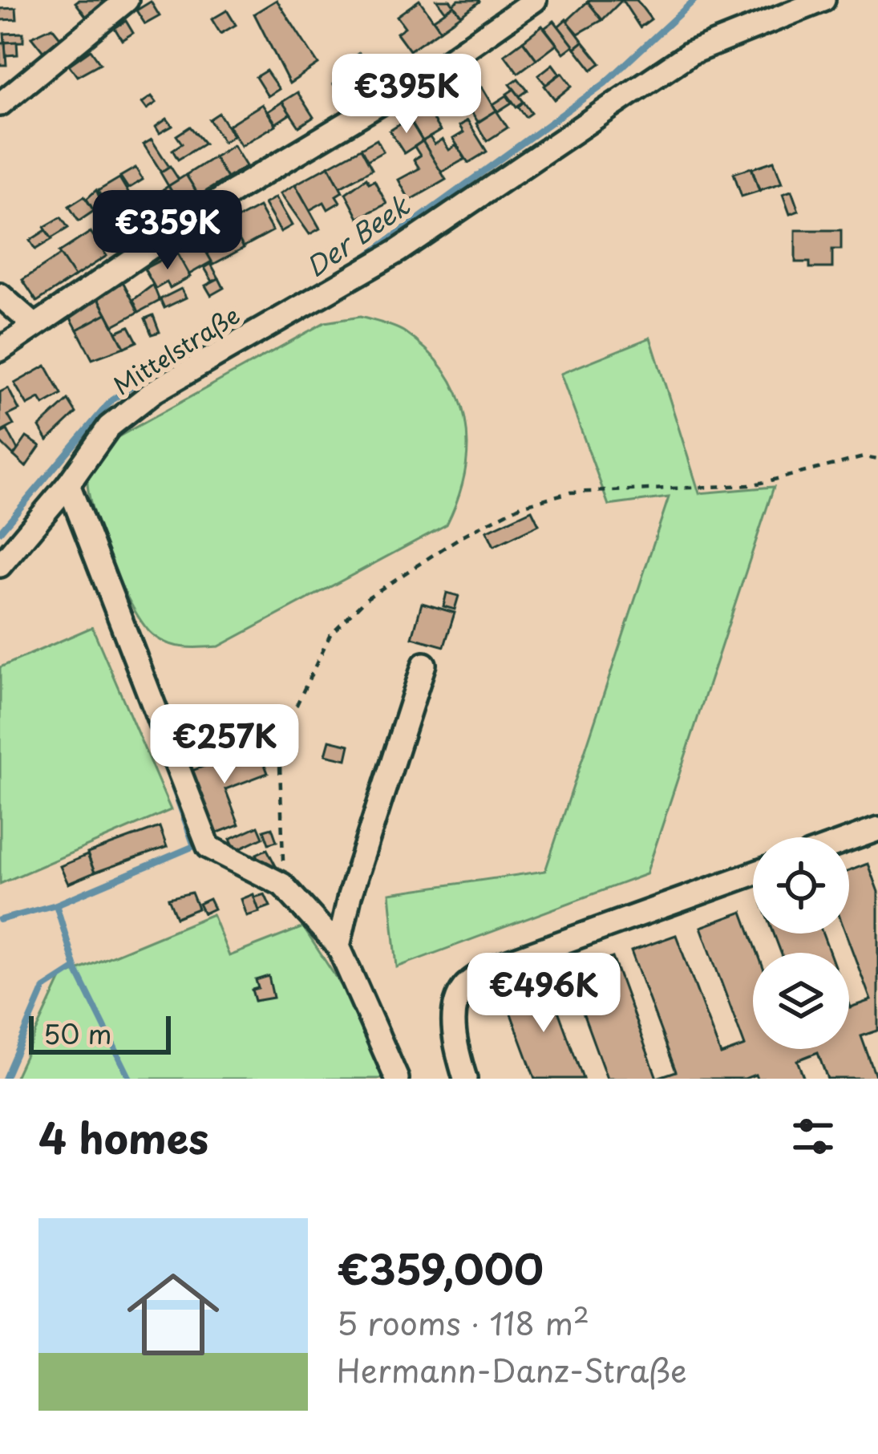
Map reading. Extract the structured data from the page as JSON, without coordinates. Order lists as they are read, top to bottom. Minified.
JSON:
{"streets":{"street":["Mittelstraße"]},"water":["Der Beek"],"scale_bar":"50 m","page":{"price":["€395K","€359K","€257K","€496K"],"scale":"50 m","heading":"4 homes","list":[{"name":"€359,000","note":"5 rooms · 118 m² · Hermann-Danz-Straße"}]}}
